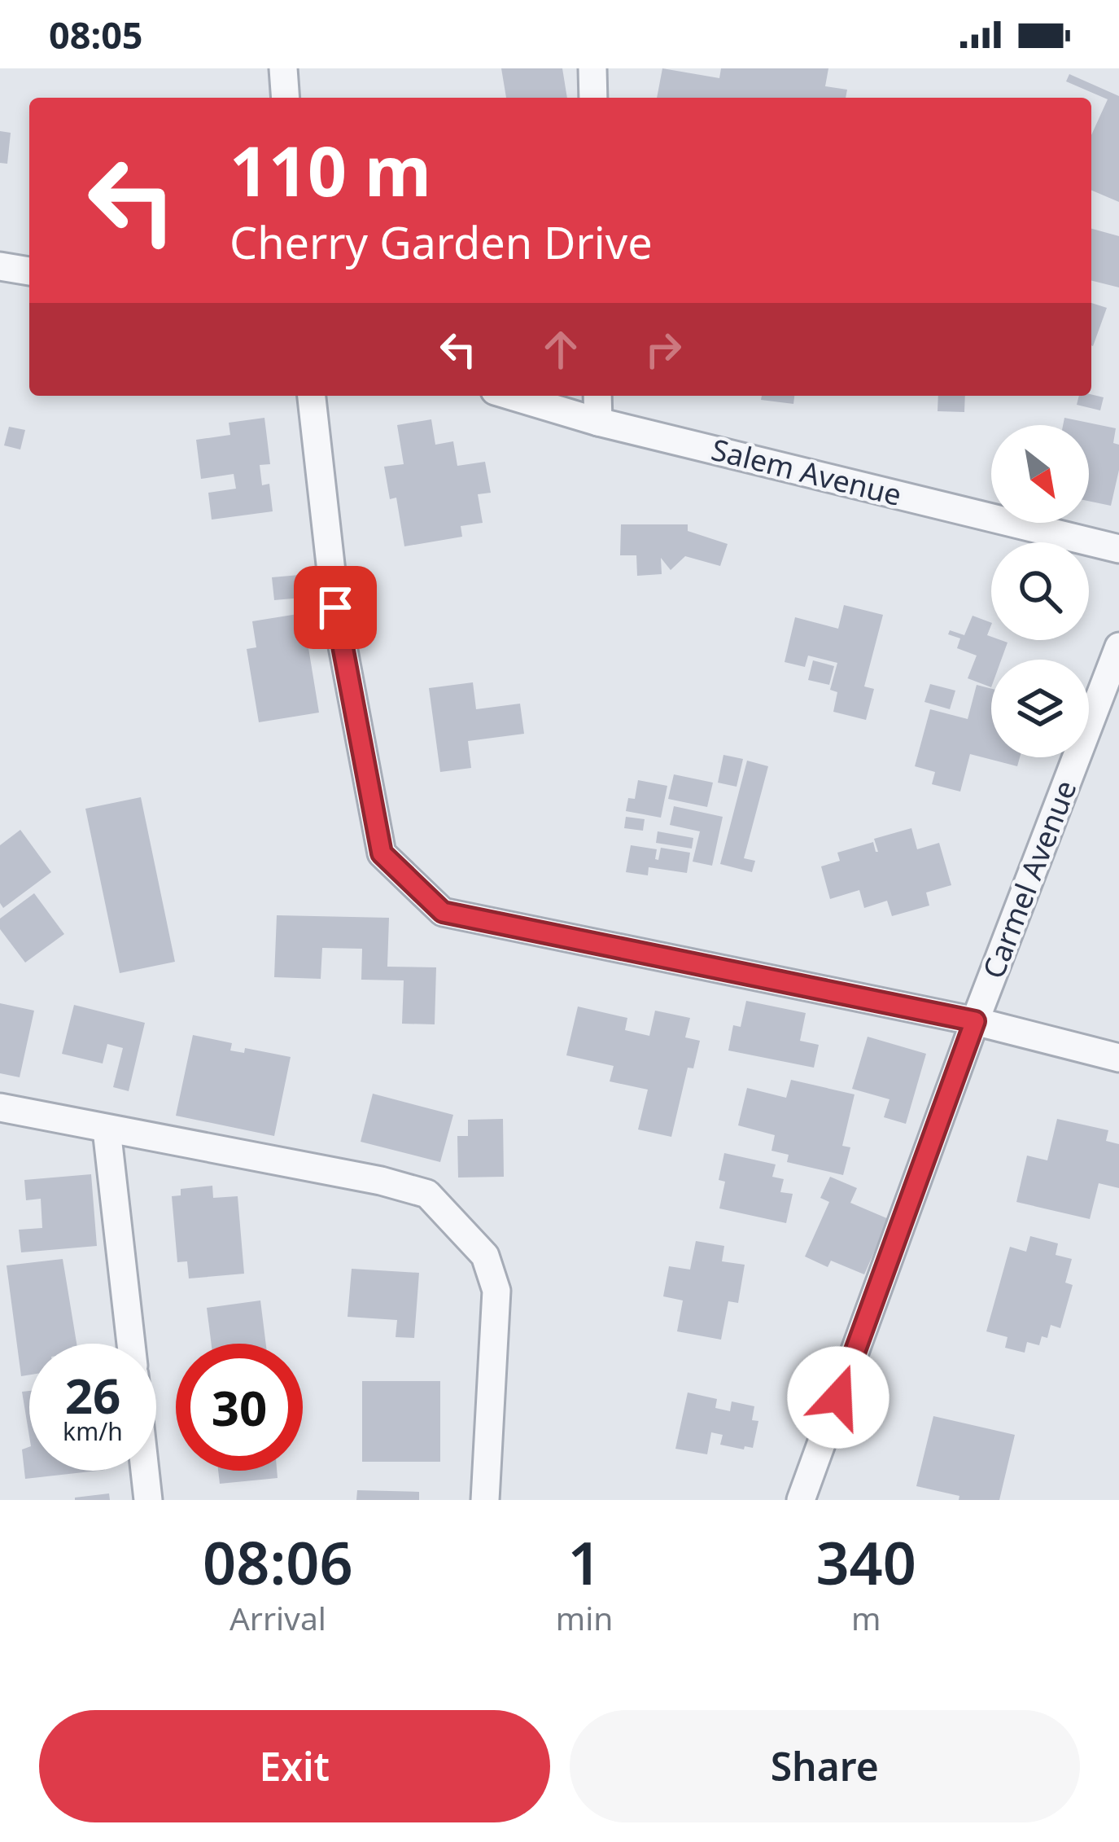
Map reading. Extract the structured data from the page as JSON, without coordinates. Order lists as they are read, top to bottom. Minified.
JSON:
{"streets":{"street":["Salem Avenue","Carmel Avenue"]},"north":"bottom right","page":{"status":"08:05","turn":["110 m","Cherry Garden Drive"],"speed":"26 km/h","limit":"30","eta":["08:06","Arrival","1","min","340","m"],"buttons":["Exit","Share"]}}
